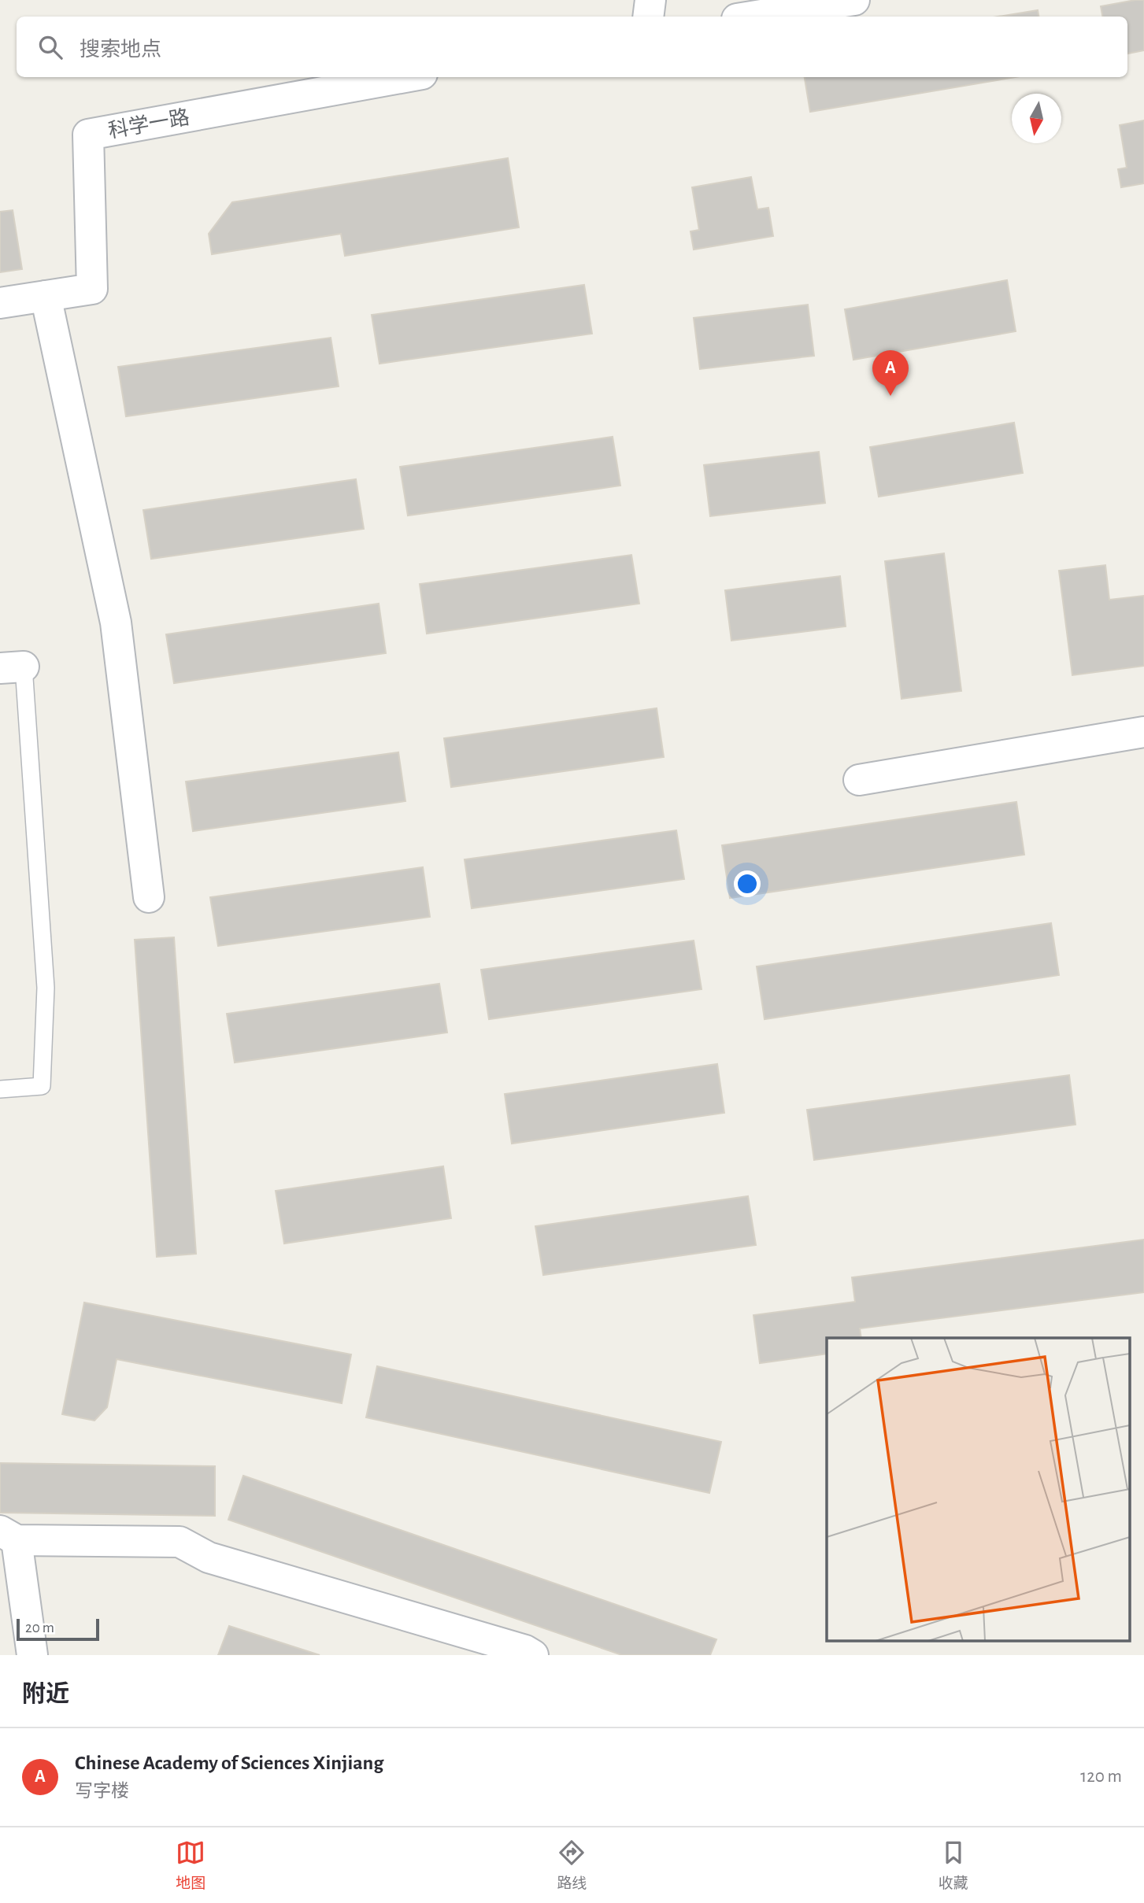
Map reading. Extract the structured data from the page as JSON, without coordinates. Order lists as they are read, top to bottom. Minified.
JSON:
{"streets":{"street":["科学一路"]},"scale_bar":"20 m","north":"bottom","page":{"search":"搜索地点","pins":"A","scale":"20 m","heading":"附近","list":[{"mark":"A","name":"Chinese Academy of Sciences Xinjiang","note":"写字楼","value":"120 m"}],"nav":["地图","路线","收藏"]}}
